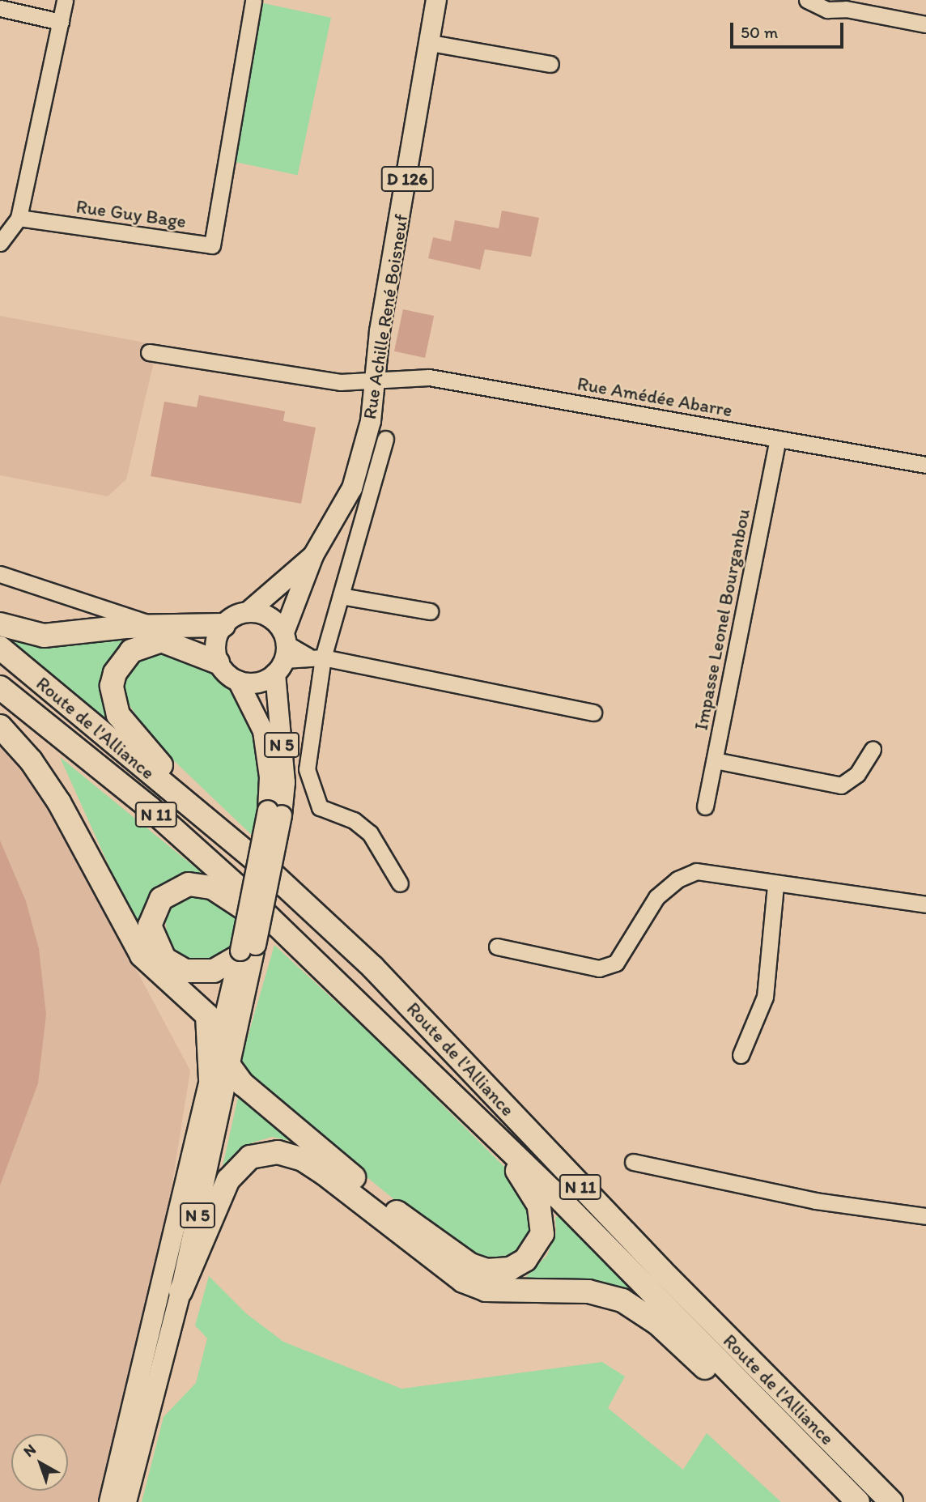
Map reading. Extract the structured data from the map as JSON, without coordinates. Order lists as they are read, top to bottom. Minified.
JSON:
{"streets":{"highway":["Route de l'Alliance","N 11"],"main road":["D 126","Rue Achille René Boisneuf","N 5"],"street":["Rue Guy Bage","Rue Amédée Abarre","Impasse Leonel Bourganbou"]},"crossings":[["Rue Achille René Boisneuf","Rue Amédée Abarre"],["Rue Achille René Boisneuf","N 5"],["Rue Amédée Abarre","Impasse Leonel Bourganbou"]],"scale_bar":"50 m","north":"top left"}
